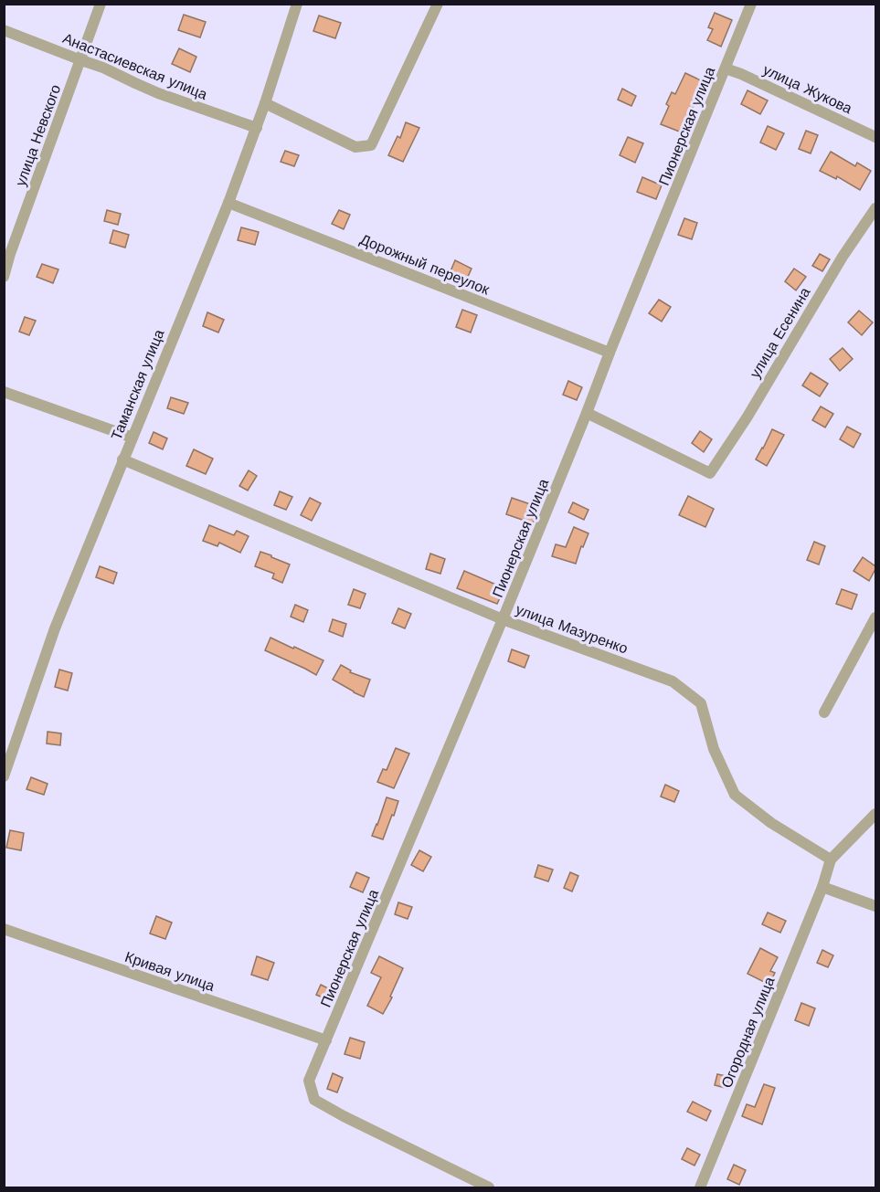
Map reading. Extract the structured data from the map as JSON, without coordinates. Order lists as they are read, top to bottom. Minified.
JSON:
{"streets":{"street":["Анастасиевская улица","улица Жукова","Пионерская улица","улица Невского","Дорожный переулок","улица Есенина","Таманская улица","улица Мазуренко","Кривая улица","Огородная улица"]},"crossings":[["Анастасиевская улица","улица Невского"],["Анастасиевская улица","Таманская улица"],["улица Жукова","Пионерская улица"],["Пионерская улица","Дорожный переулок"],["Пионерская улица","улица Есенина"],["Пионерская улица","улица Мазуренко"],["Пионерская улица","Кривая улица"],["Дорожный переулок","Таманская улица"],["Таманская улица","улица Мазуренко"]]}
